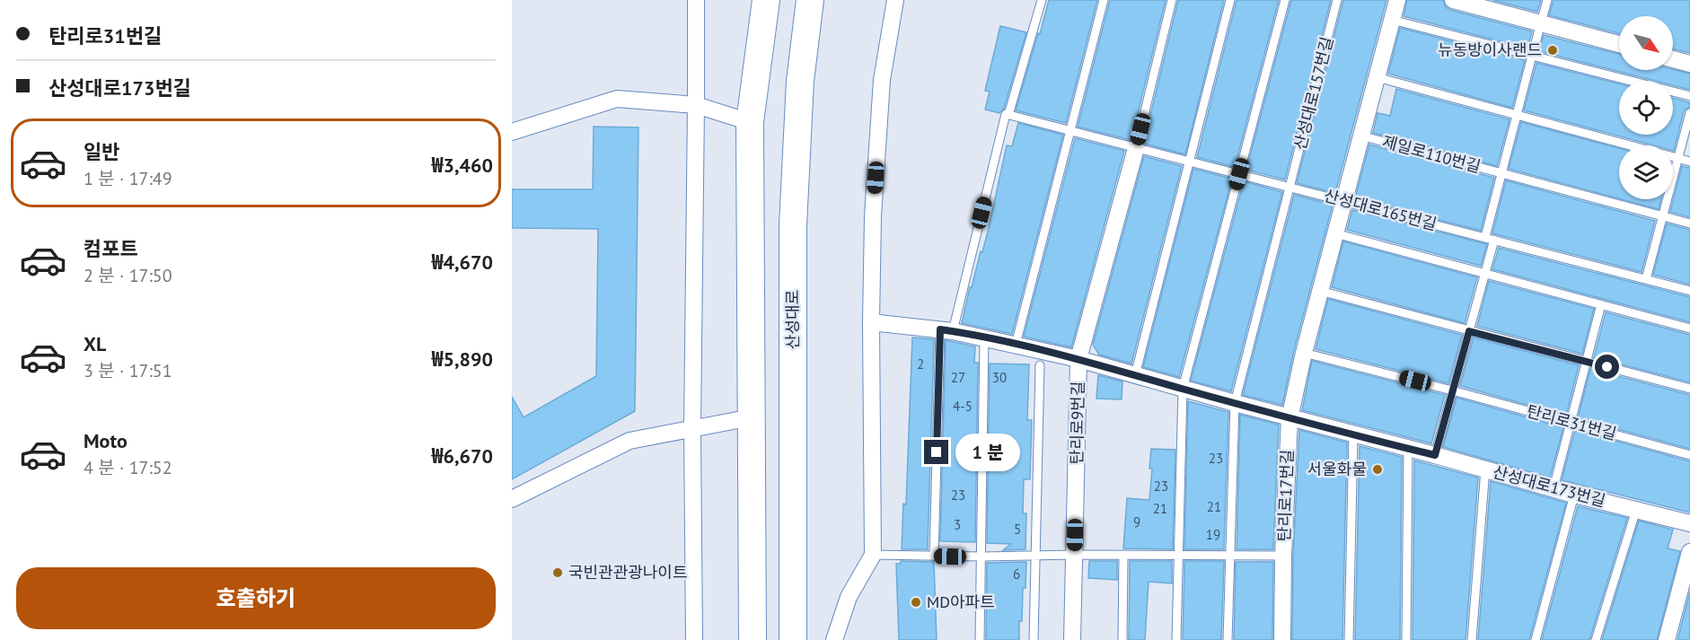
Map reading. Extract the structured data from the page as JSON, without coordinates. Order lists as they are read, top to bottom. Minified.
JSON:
{"streets":{"main road":["산성대로"],"street":["제일로110번길","탄리로9번길","산성대로173번길","탄리로17번길"],"lane":["산성대로157번길","산성대로165번길","탄리로31번길"]},"crossings":[["산성대로157번길","산성대로165번길"],["산성대로157번길","산성대로173번길"],["제일로110번길","산성대로165번길"],["제일로110번길","탄리로17번길"],["산성대로165번길","탄리로9번길"],["산성대로165번길","탄리로17번길"],["탄리로9번길","산성대로173번길"],["산성대로173번길","탄리로17번길"]],"places":["뉴동방이사랜드","서울화물","국빈관관광나이트","MD아파트"],"house_numbers":["2","27","30","4-5","23","23","23","21","21","9","3","5","19","6"],"north":"bottom right","page":{"banner":["탄리로31번길","산성대로173번길"],"list":[{"name":"일반","note":"1 분 · 17:49","value":"₩3,460"},{"name":"컴포트","note":"2 분 · 17:50","value":"₩4,670"},{"name":"XL","note":"3 분 · 17:51","value":"₩5,890"},{"name":"Moto","note":"4 분 · 17:52","value":"₩6,670"}],"bubble":"1 분","buttons":"호출하기"}}
